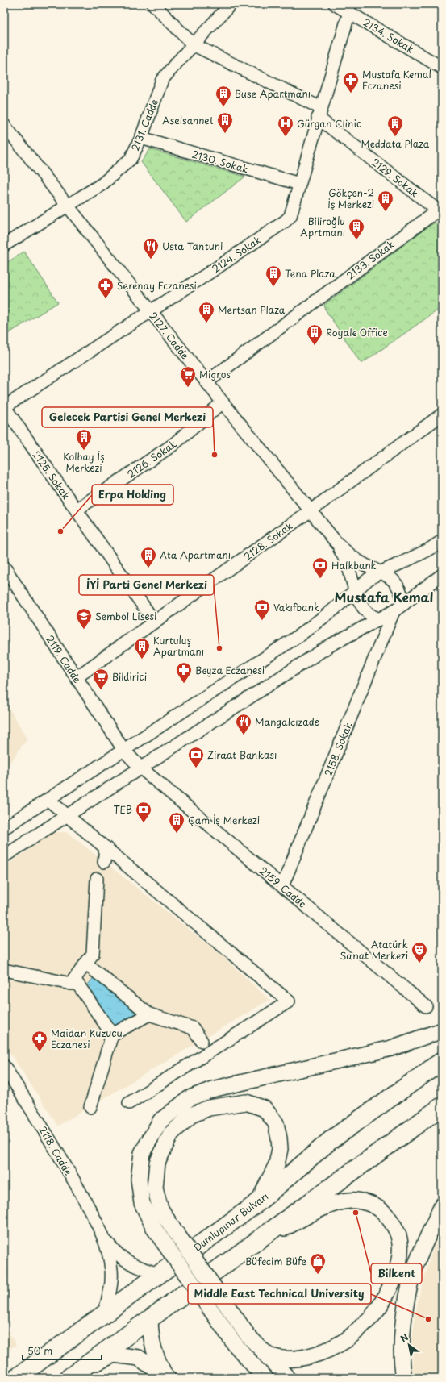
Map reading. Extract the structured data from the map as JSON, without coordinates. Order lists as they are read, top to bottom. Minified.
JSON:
{"streets":{"highway":["Dumlupınar Bulvarı"],"street":["2134. Sokak","2131. Cadde","2130. Sokak","2129. Sokak","2124. Sokak","2133. Sokak","2127. Cadde","2126. Sokak","2125. Sokak","2128. Sokak","2119. Cadde","2158. Sokak","2159. Cadde","2118. Cadde"]},"crossings":[["2134. Sokak","2124. Sokak"],["2131. Cadde","2130. Sokak"],["2131. Cadde","2129. Sokak"],["2131. Cadde","2127. Cadde"],["2130. Sokak","2124. Sokak"],["2129. Sokak","2124. Sokak"],["2129. Sokak","2133. Sokak"],["2124. Sokak","2127. Cadde"],["2124. Sokak","2125. Sokak"],["2133. Sokak","2127. Cadde"],["2127. Cadde","2126. Sokak"],["2127. Cadde","2128. Sokak"],["2127. Cadde","2158. Sokak"],["2126. Sokak","2125. Sokak"],["2125. Sokak","2128. Sokak"],["2128. Sokak","2119. Cadde"],["2119. Cadde","2159. Cadde"],["2158. Sokak","2159. Cadde"]],"districts":["Mustafa Kemal"],"places":{"pharmacy":["Mustafa Kemal Eczanesi","Serenay Eczanesi","Beyza Eczanesi","Maidan Kuzucu Eczanesi"],"building":["Buse Apartmanı","Aselsannet","Meddata Plaza","Gökçen-2 İş Merkezi","Biliroğlu Aprtmanı","Tena Plaza","Mertsan Plaza","Royale Office","Kolbay İş Merkezi","Ata Apartmanı","Kurtuluş Apartmanı","Çam İş Merkezi"],"hospital":["Gürgan Clinic"],"restaurant":["Usta Tantuni","Mangalcızade"],"supermarket":["Migros","Bildirici"],"other":["Gelecek Partisi Genel Merkezi","Erpa Holding","İYİ Parti Genel Merkezi","Bilkent","Middle East Technical University"],"bank":["Halkbank","Vakıfbank","Ziraat Bankası","TEB"],"school or university":["Sembol Lisesi"],"theatre":["Atatürk Sanat Merkezi"],"shop":["Büfecim Büfe"]},"scale_bar":"50 m","north":"top left"}
